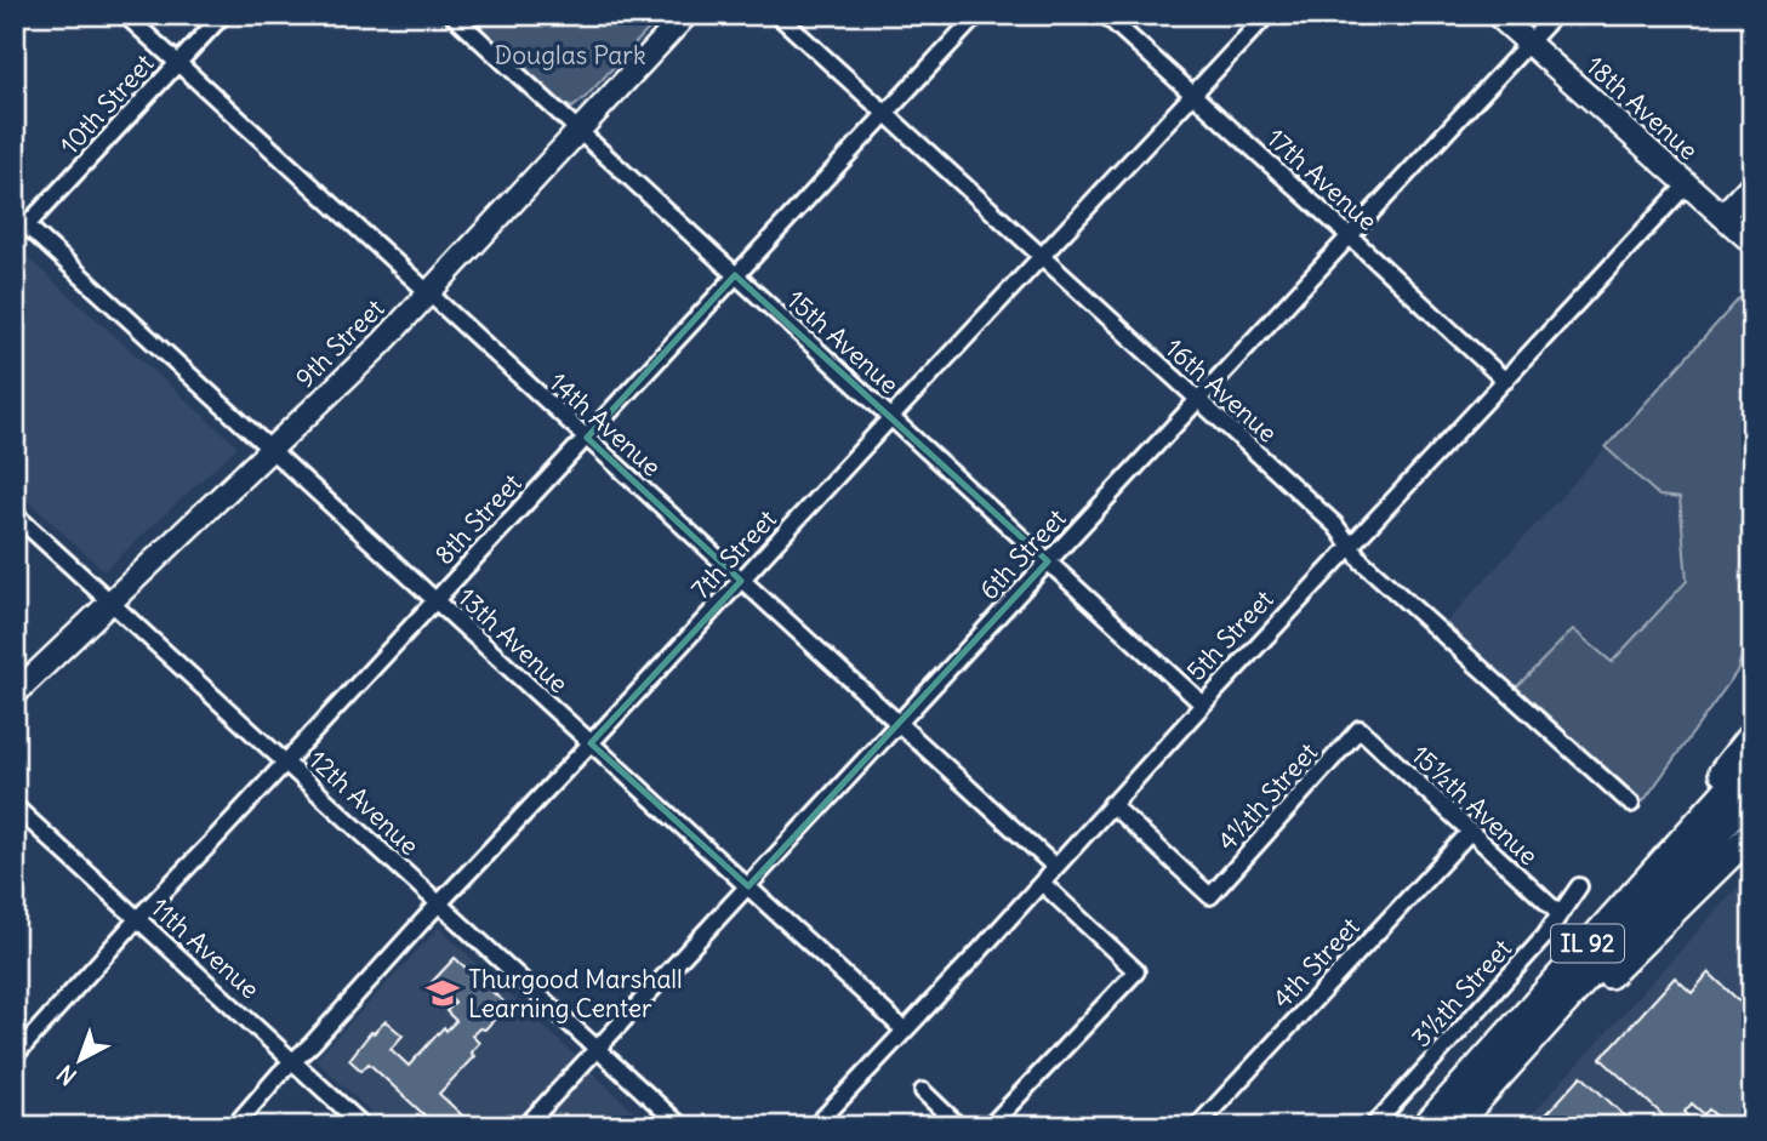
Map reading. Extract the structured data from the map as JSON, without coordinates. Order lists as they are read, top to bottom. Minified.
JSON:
{"streets":{"highway":["IL 92"],"street":["10th Street","18th Avenue","17th Avenue","15th Avenue","9th Street","16th Avenue","14th Avenue","8th Street","7th Street","6th Street","5th Street","13th Avenue","4½th Street","12th Avenue","15½th Avenue","11th Avenue","4th Street","3½th Street"]},"crossings":[["10th Street","14th Avenue"],["10th Street","13th Avenue"],["18th Avenue","6th Street"],["18th Avenue","5th Street"],["17th Avenue","7th Street"],["17th Avenue","6th Street"],["17th Avenue","5th Street"],["15th Avenue","9th Street"],["15th Avenue","8th Street"],["15th Avenue","7th Street"],["15th Avenue","6th Street"],["15th Avenue","5th Street"],["9th Street","14th Avenue"],["9th Street","13th Avenue"],["9th Street","12th Avenue"],["16th Avenue","8th Street"],["16th Avenue","7th Street"],["16th Avenue","6th Street"],["16th Avenue","5th Street"],["14th Avenue","8th Street"],["14th Avenue","7th Street"],["14th Avenue","6th Street"],["14th Avenue","5th Street"],["8th Street","13th Avenue"],["8th Street","12th Avenue"],["8th Street","11th Avenue"],["7th Street","13th Avenue"],["7th Street","12th Avenue"],["7th Street","11th Avenue"],["6th Street","13th Avenue"],["6th Street","12th Avenue"],["5th Street","13th Avenue"],["5th Street","4½th Street"],["4½th Street","15½th Avenue"],["15½th Avenue","4th Street"],["15½th Avenue","3½th Street"]],"parks":["Douglas Park"],"places":{"school or university":["Thurgood Marshall Learning Center"]},"north":"bottom left"}
